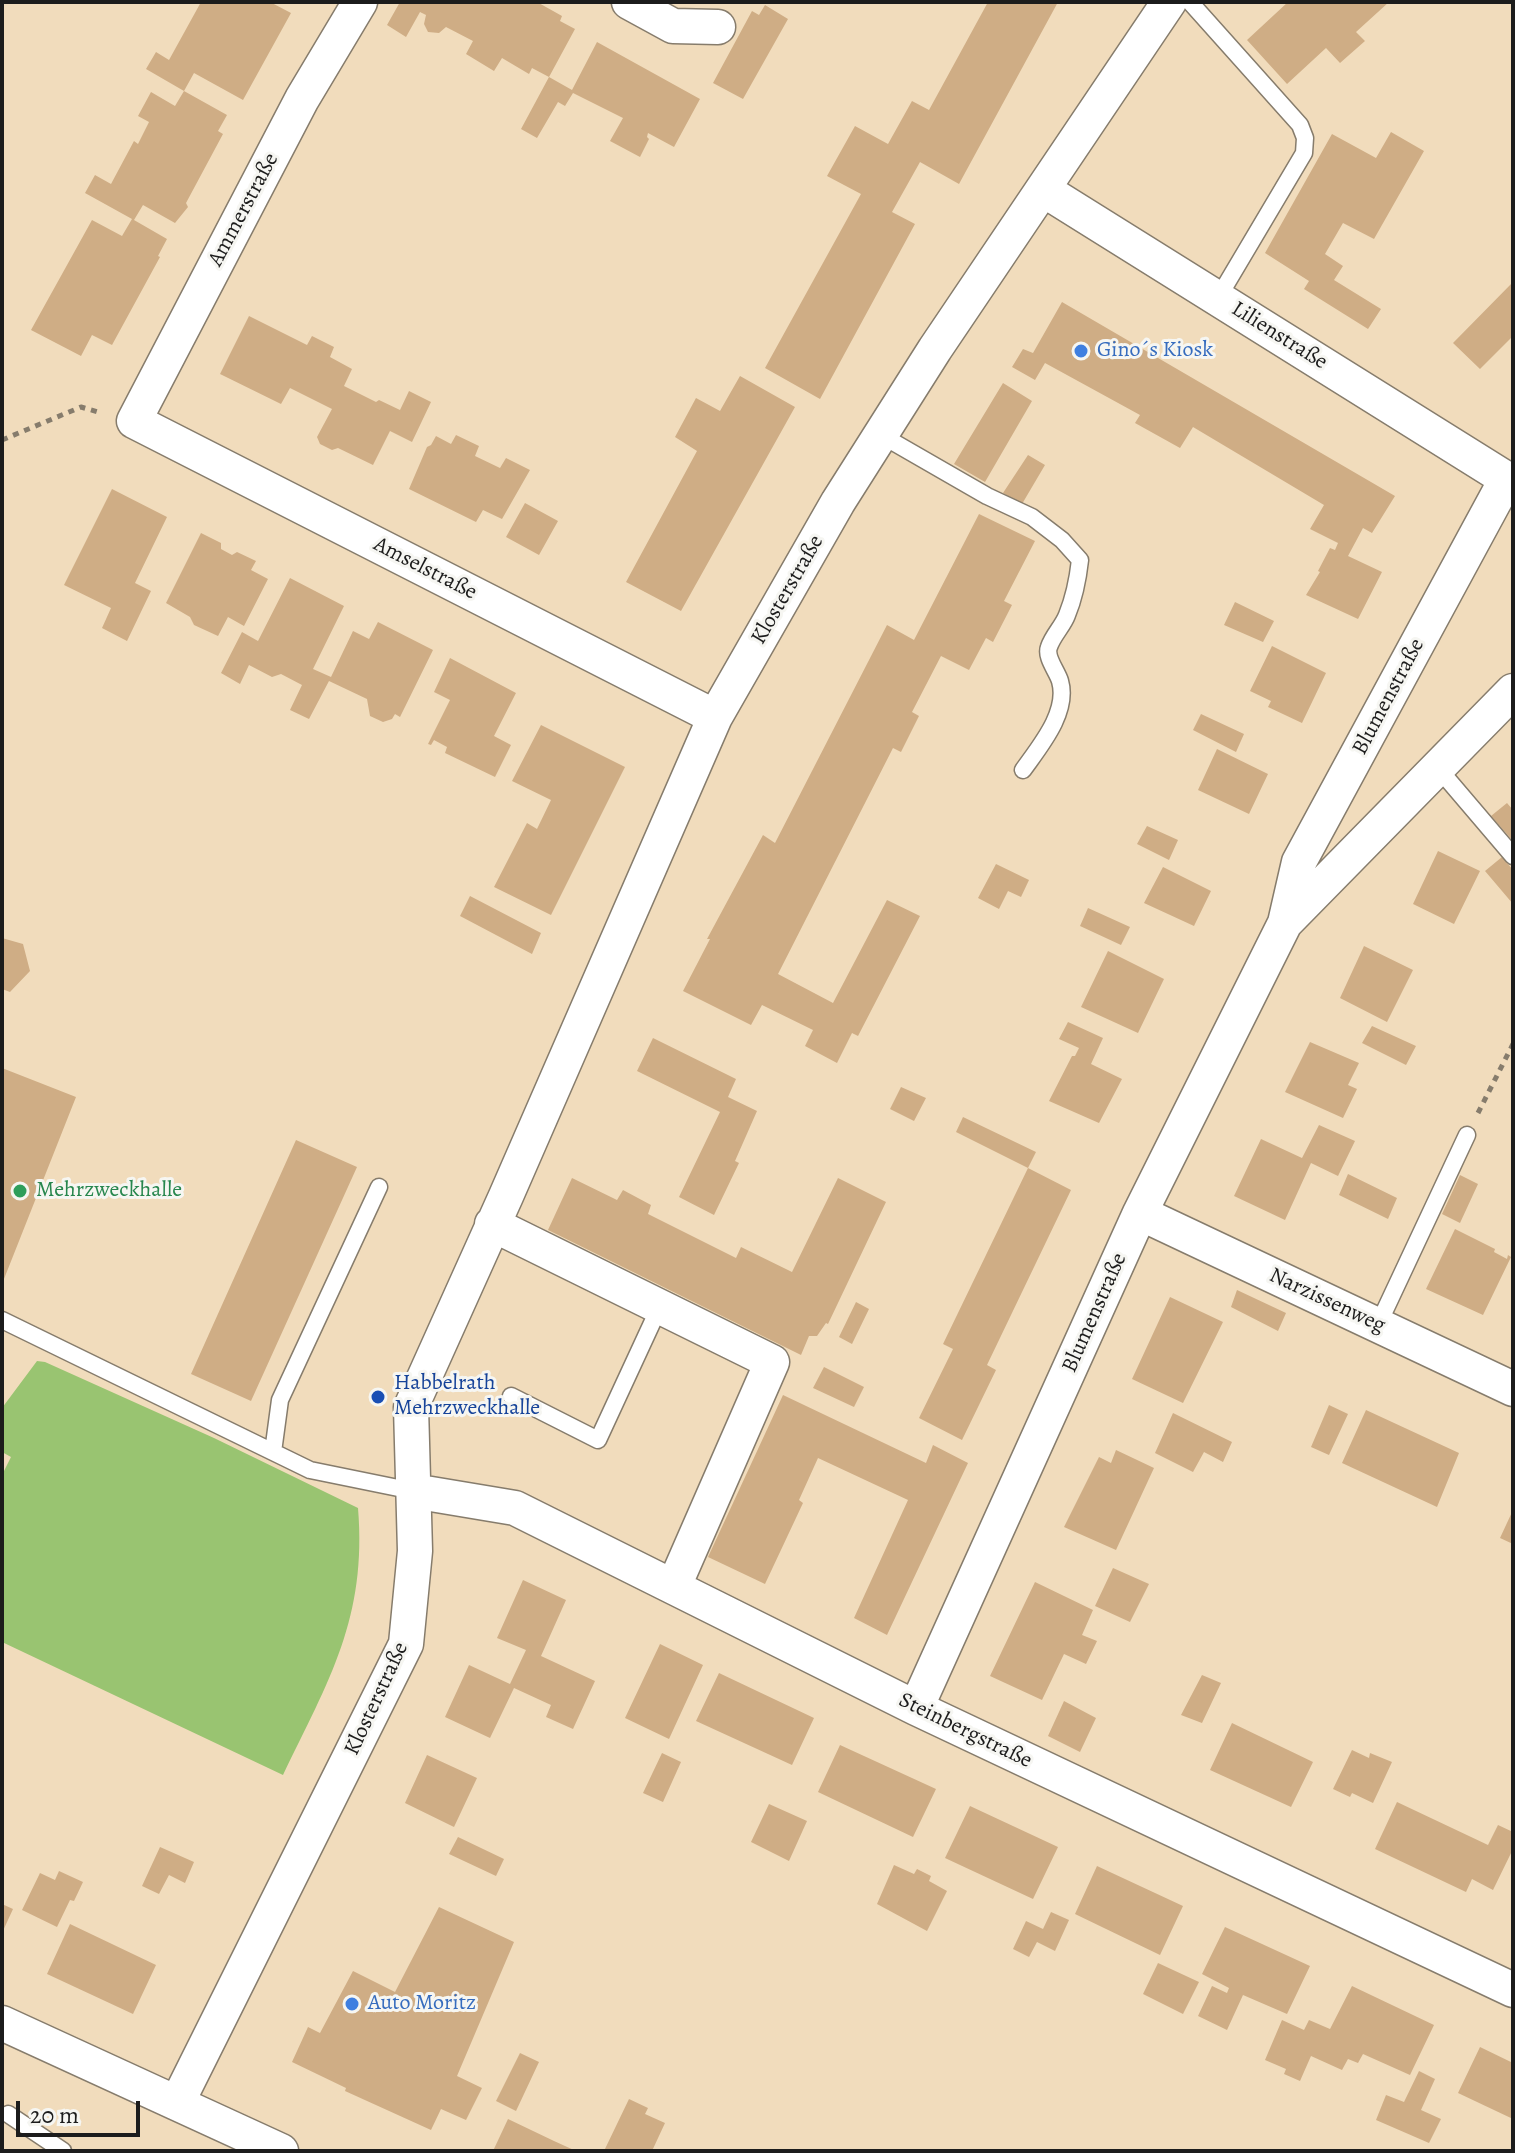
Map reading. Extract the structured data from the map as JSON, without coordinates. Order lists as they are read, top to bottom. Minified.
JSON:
{"streets":{"street":["Ammerstraße","Lilienstraße","Amselstraße","Klosterstraße","Blumenstraße","Narzissenweg","Steinbergstraße"]},"crossings":[["Ammerstraße","Amselstraße"],["Lilienstraße","Klosterstraße"],["Lilienstraße","Blumenstraße"],["Amselstraße","Klosterstraße"],["Klosterstraße","Steinbergstraße"],["Blumenstraße","Narzissenweg"],["Blumenstraße","Steinbergstraße"]],"places":["Gino´s Kiosk","Mehrzweckhalle","Habbelrath Mehrzweckhalle","Auto Moritz"],"scale_bar":"20 m"}
